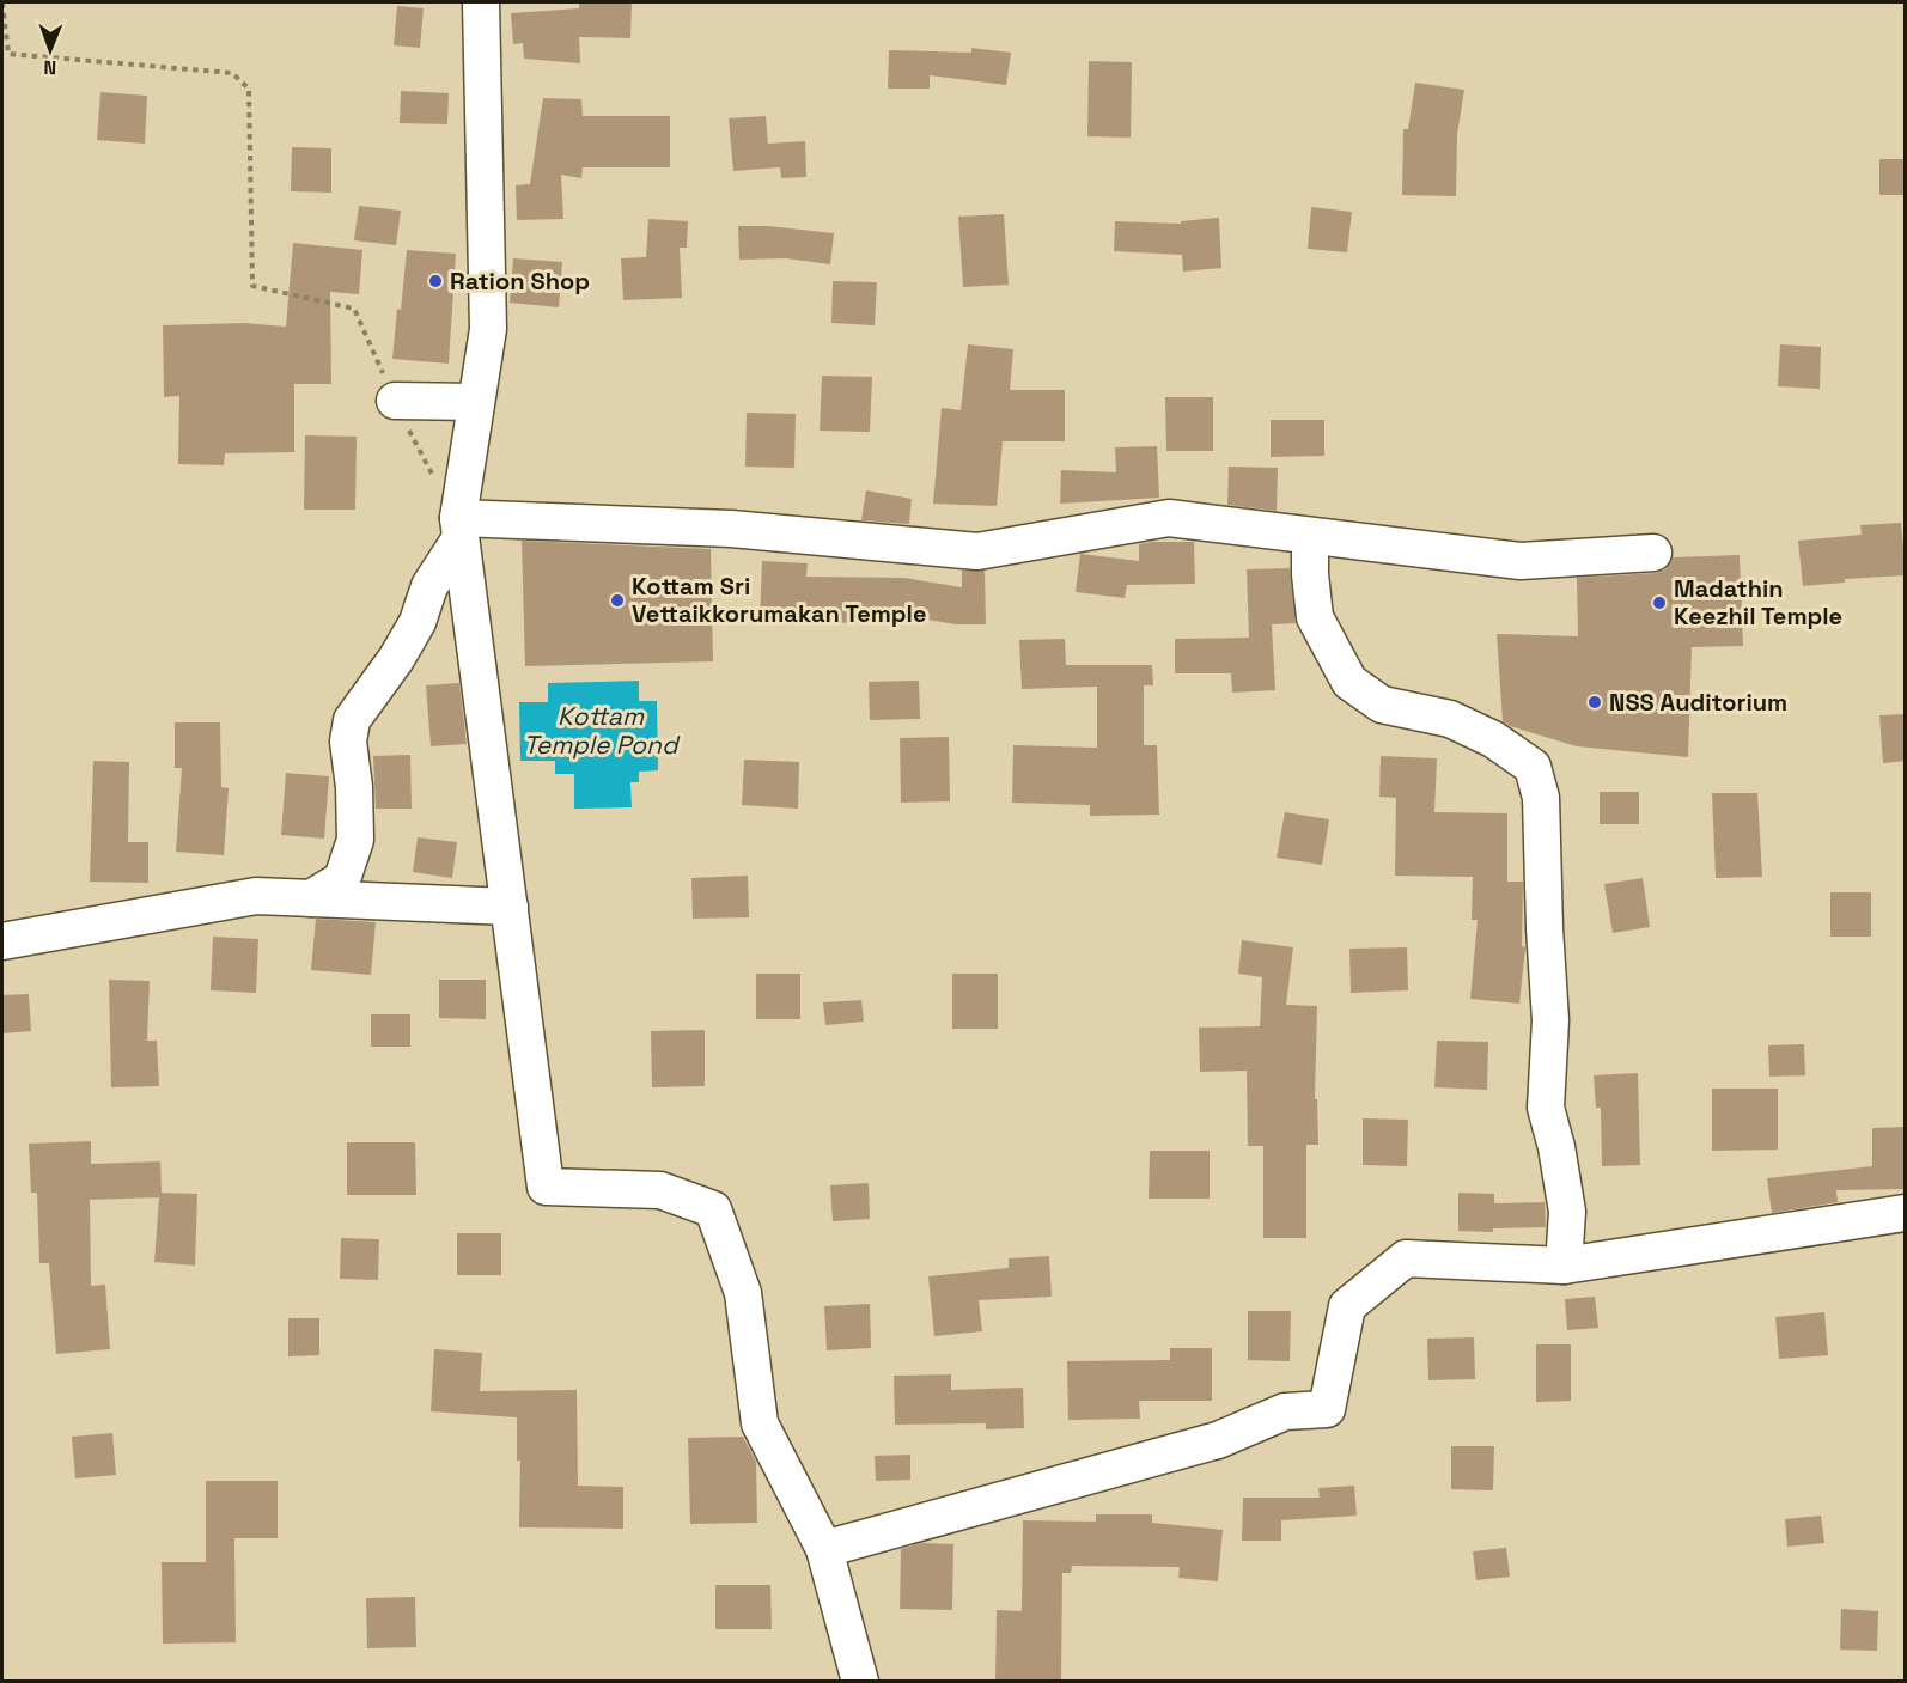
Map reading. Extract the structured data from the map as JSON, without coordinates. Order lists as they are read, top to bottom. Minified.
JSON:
{"water":["Kottam Temple Pond"],"places":["Ration Shop","Kottam Sri Vettaikkorumakan Temple","Madathin Keezhil Temple","NSS Auditorium"],"north":"bottom"}
